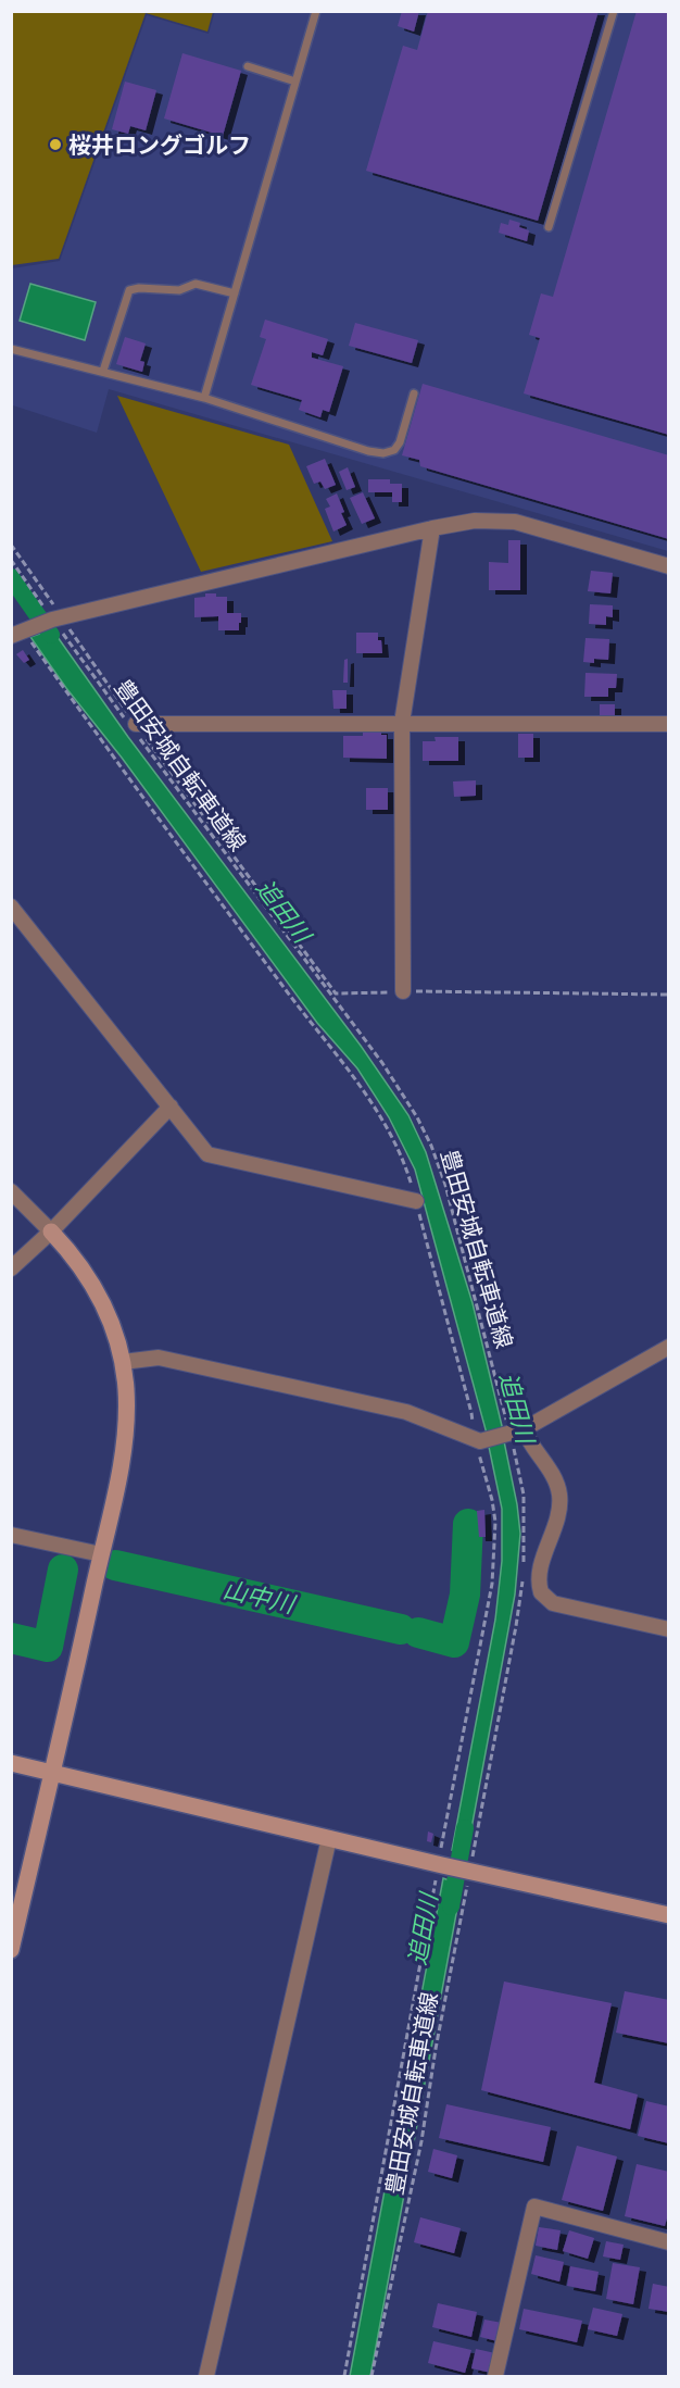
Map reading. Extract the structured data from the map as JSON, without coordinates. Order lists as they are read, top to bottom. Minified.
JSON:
{"streets":{"path":["豊田安城自転車道線"]},"water":["追田川","山中川"],"places":["桜井ロングゴルフ"]}
